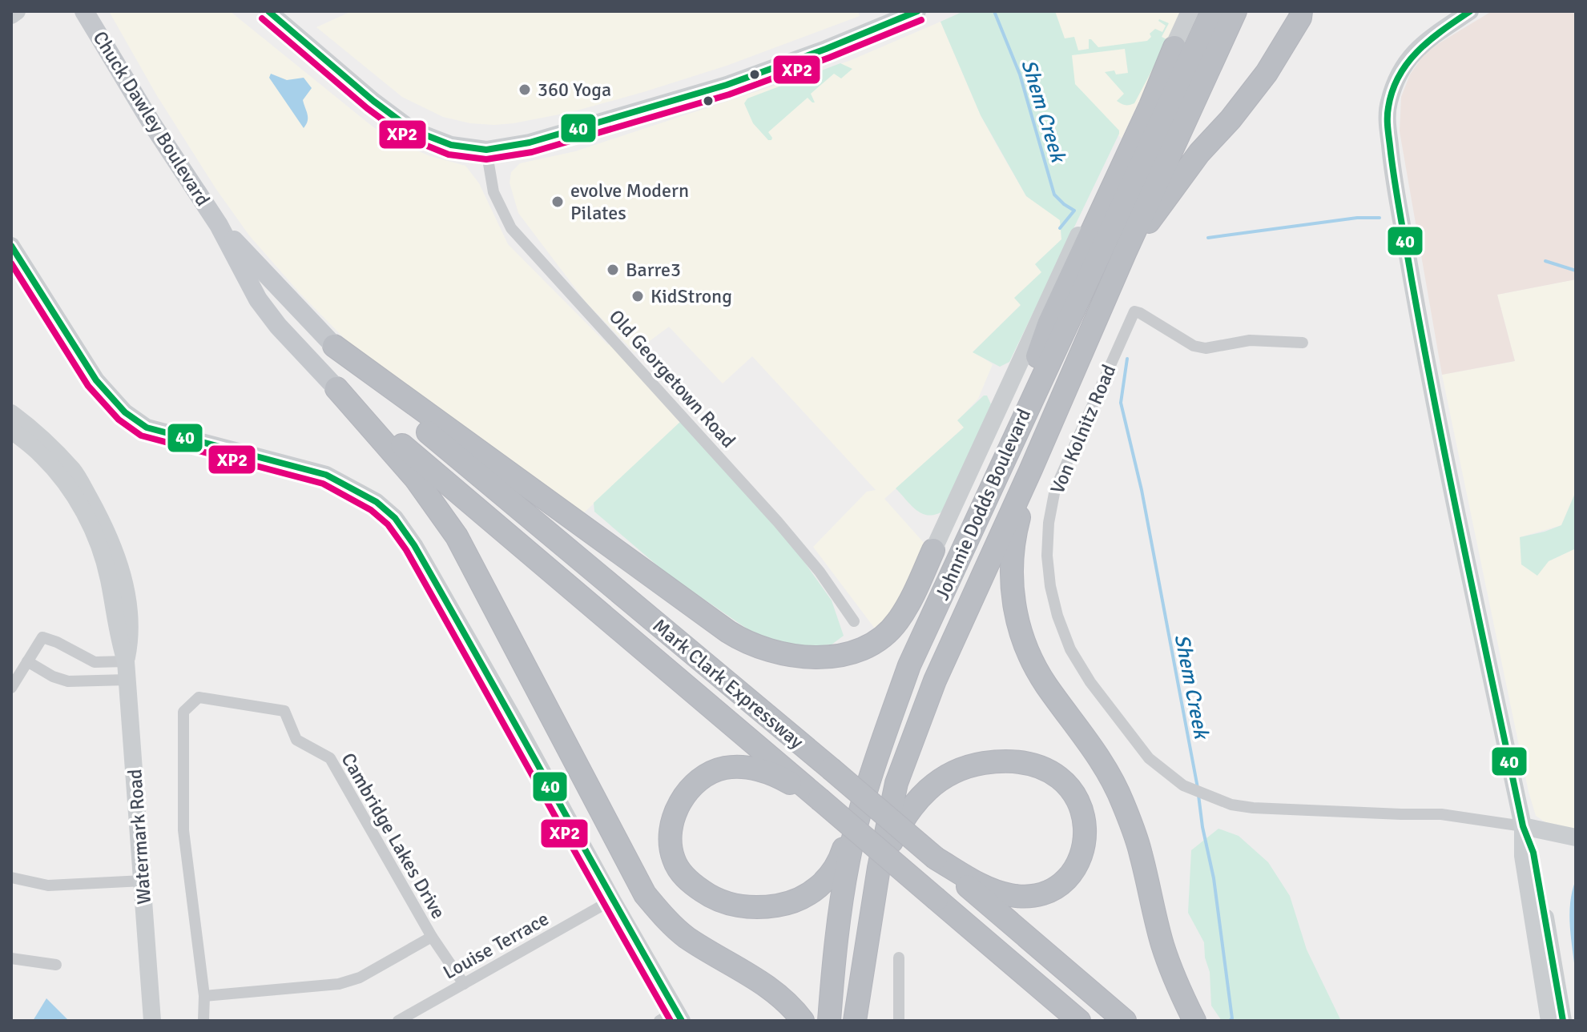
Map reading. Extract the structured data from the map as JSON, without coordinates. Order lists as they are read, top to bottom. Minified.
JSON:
{"streets":{"highway":["Johnnie Dodds Boulevard","Mark Clark Expressway"],"main road":["Chuck Dawley Boulevard"],"street":["Old Georgetown Road","Von Kolnitz Road","Cambridge Lakes Drive","Watermark Road","Louise Terrace"]},"crossings":[["Chuck Dawley Boulevard","Mark Clark Expressway"],["Cambridge Lakes Drive","Louise Terrace"]],"water":["Shem Creek"],"places":["360 Yoga","evolve Modern Pilates","Barre3","KidStrong"],"lines":["transit line 40","transit line XP2"]}
